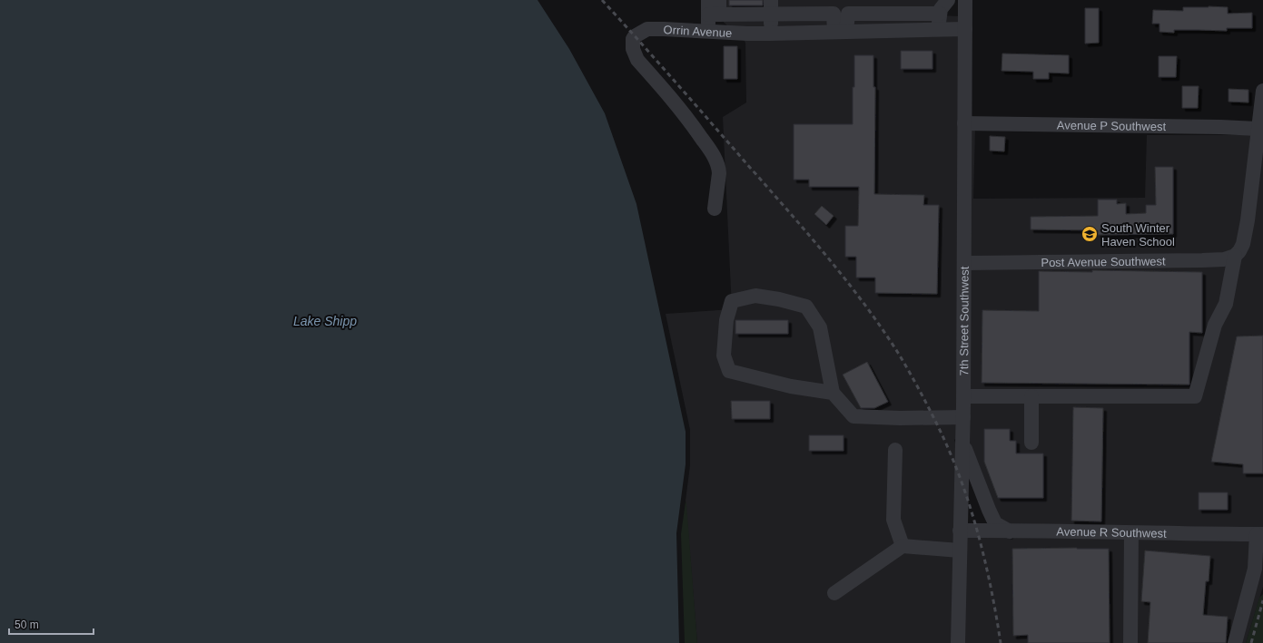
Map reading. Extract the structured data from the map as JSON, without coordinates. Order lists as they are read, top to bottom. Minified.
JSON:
{"streets":{"street":["Orrin Avenue","Avenue P Southwest","Post Avenue Southwest","7th Street Southwest","Avenue R Southwest"]},"crossings":[["Orrin Avenue","7th Street Southwest"],["Avenue P Southwest","7th Street Southwest"],["Post Avenue Southwest","7th Street Southwest"],["7th Street Southwest","Avenue R Southwest"]],"water":["Lake Shipp"],"places":{"school or university":["South Winter Haven School"]},"scale_bar":"50 m"}
